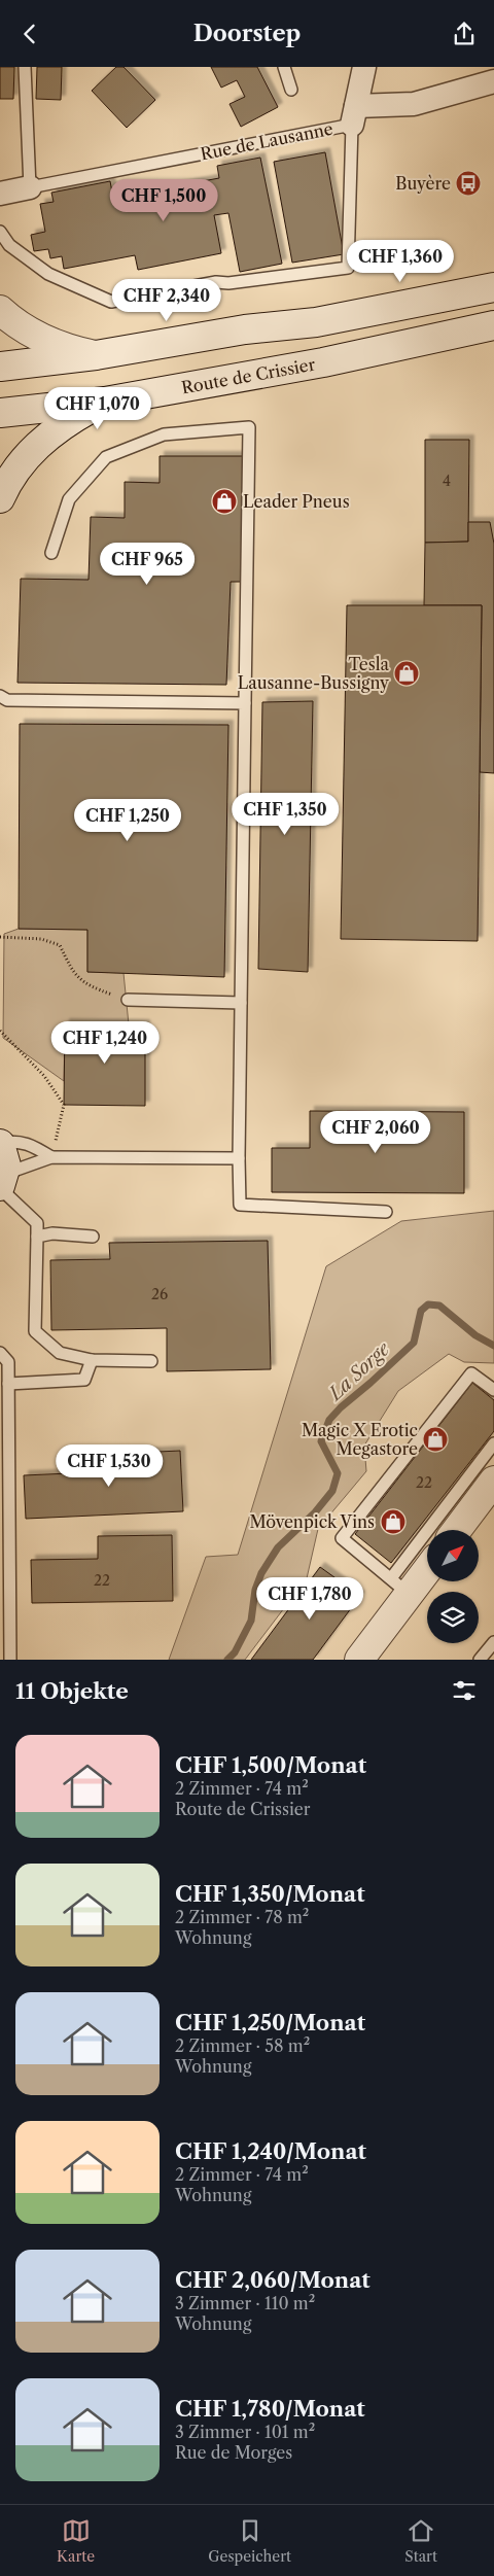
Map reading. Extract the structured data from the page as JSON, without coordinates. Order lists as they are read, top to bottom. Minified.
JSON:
{"streets":{"main road":["Route de Crissier"],"street":["Rue de Lausanne"]},"water":["La Sorge"],"places":{"bus stop":["Buyère"],"shop":["Leader Pneus","Tesla Lausanne-Bussigny","Magic X Erotic Megastore","Mövenpick Vins"]},"house_numbers":["4","26","22","22"],"north":"top right","page":{"header":"Doorstep","price":["CHF 1,500","CHF 1,360","CHF 2,340","CHF 1,070","CHF 965","CHF 1,350","CHF 1,250","CHF 1,240","CHF 2,060","CHF 1,530","CHF 1,780"],"heading":"11 Objekte","list":[{"name":"CHF 1,500/Monat","note":"2 Zimmer · 74 m² · Route de Crissier"},{"name":"CHF 1,350/Monat","note":"2 Zimmer · 78 m² · Wohnung"},{"name":"CHF 1,250/Monat","note":"2 Zimmer · 58 m² · Wohnung"},{"name":"CHF 1,240/Monat","note":"2 Zimmer · 74 m² · Wohnung"},{"name":"CHF 2,060/Monat","note":"3 Zimmer · 110 m² · Wohnung"},{"name":"CHF 1,780/Monat","note":"3 Zimmer · 101 m² · Rue de Morges"}],"tabs":["Karte","Gespeichert","Start"]}}
